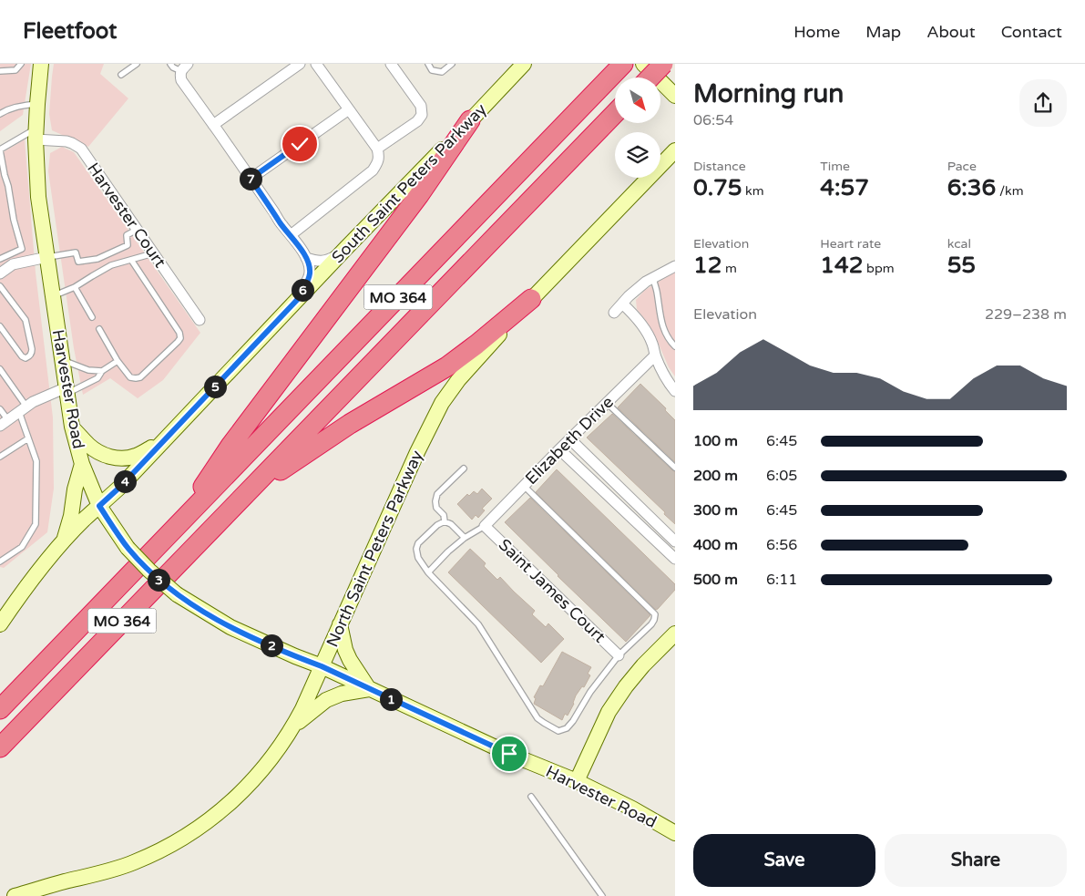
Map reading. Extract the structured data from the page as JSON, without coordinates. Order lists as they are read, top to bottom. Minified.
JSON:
{"streets":{"highway":["MO 364"],"main road":["South Saint Peters Parkway","Harvester Road","North Saint Peters Parkway"],"street":["Harvester Court","Elizabeth Drive","Saint James Court"]},"crossings":[["South Saint Peters Parkway","Harvester Road"],["Harvester Court","Harvester Road"],["Harvester Road","North Saint Peters Parkway"],["Elizabeth Drive","Saint James Court"]],"north":"bottom right","page":{"header":"Fleetfoot","nav":["Home","Map","About","Contact"],"heading":["Morning run","06:54"],"stats":[["Distance","0.75 km"],["Time","4:57"],["Pace","6:36 /km"],["Elevation","12 m"],["Heart rate","142 bpm"],["kcal","55"]],"pins":["7","6","5","4","3","2","1"],"chart":["Elevation","229–238 m"],"list":[{"name":"100 m","note":"6:45"},{"name":"200 m","note":"6:05"},{"name":"300 m","note":"6:45"},{"name":"400 m","note":"6:56"},{"name":"500 m","note":"6:11"}],"buttons":["Save","Share"]}}
